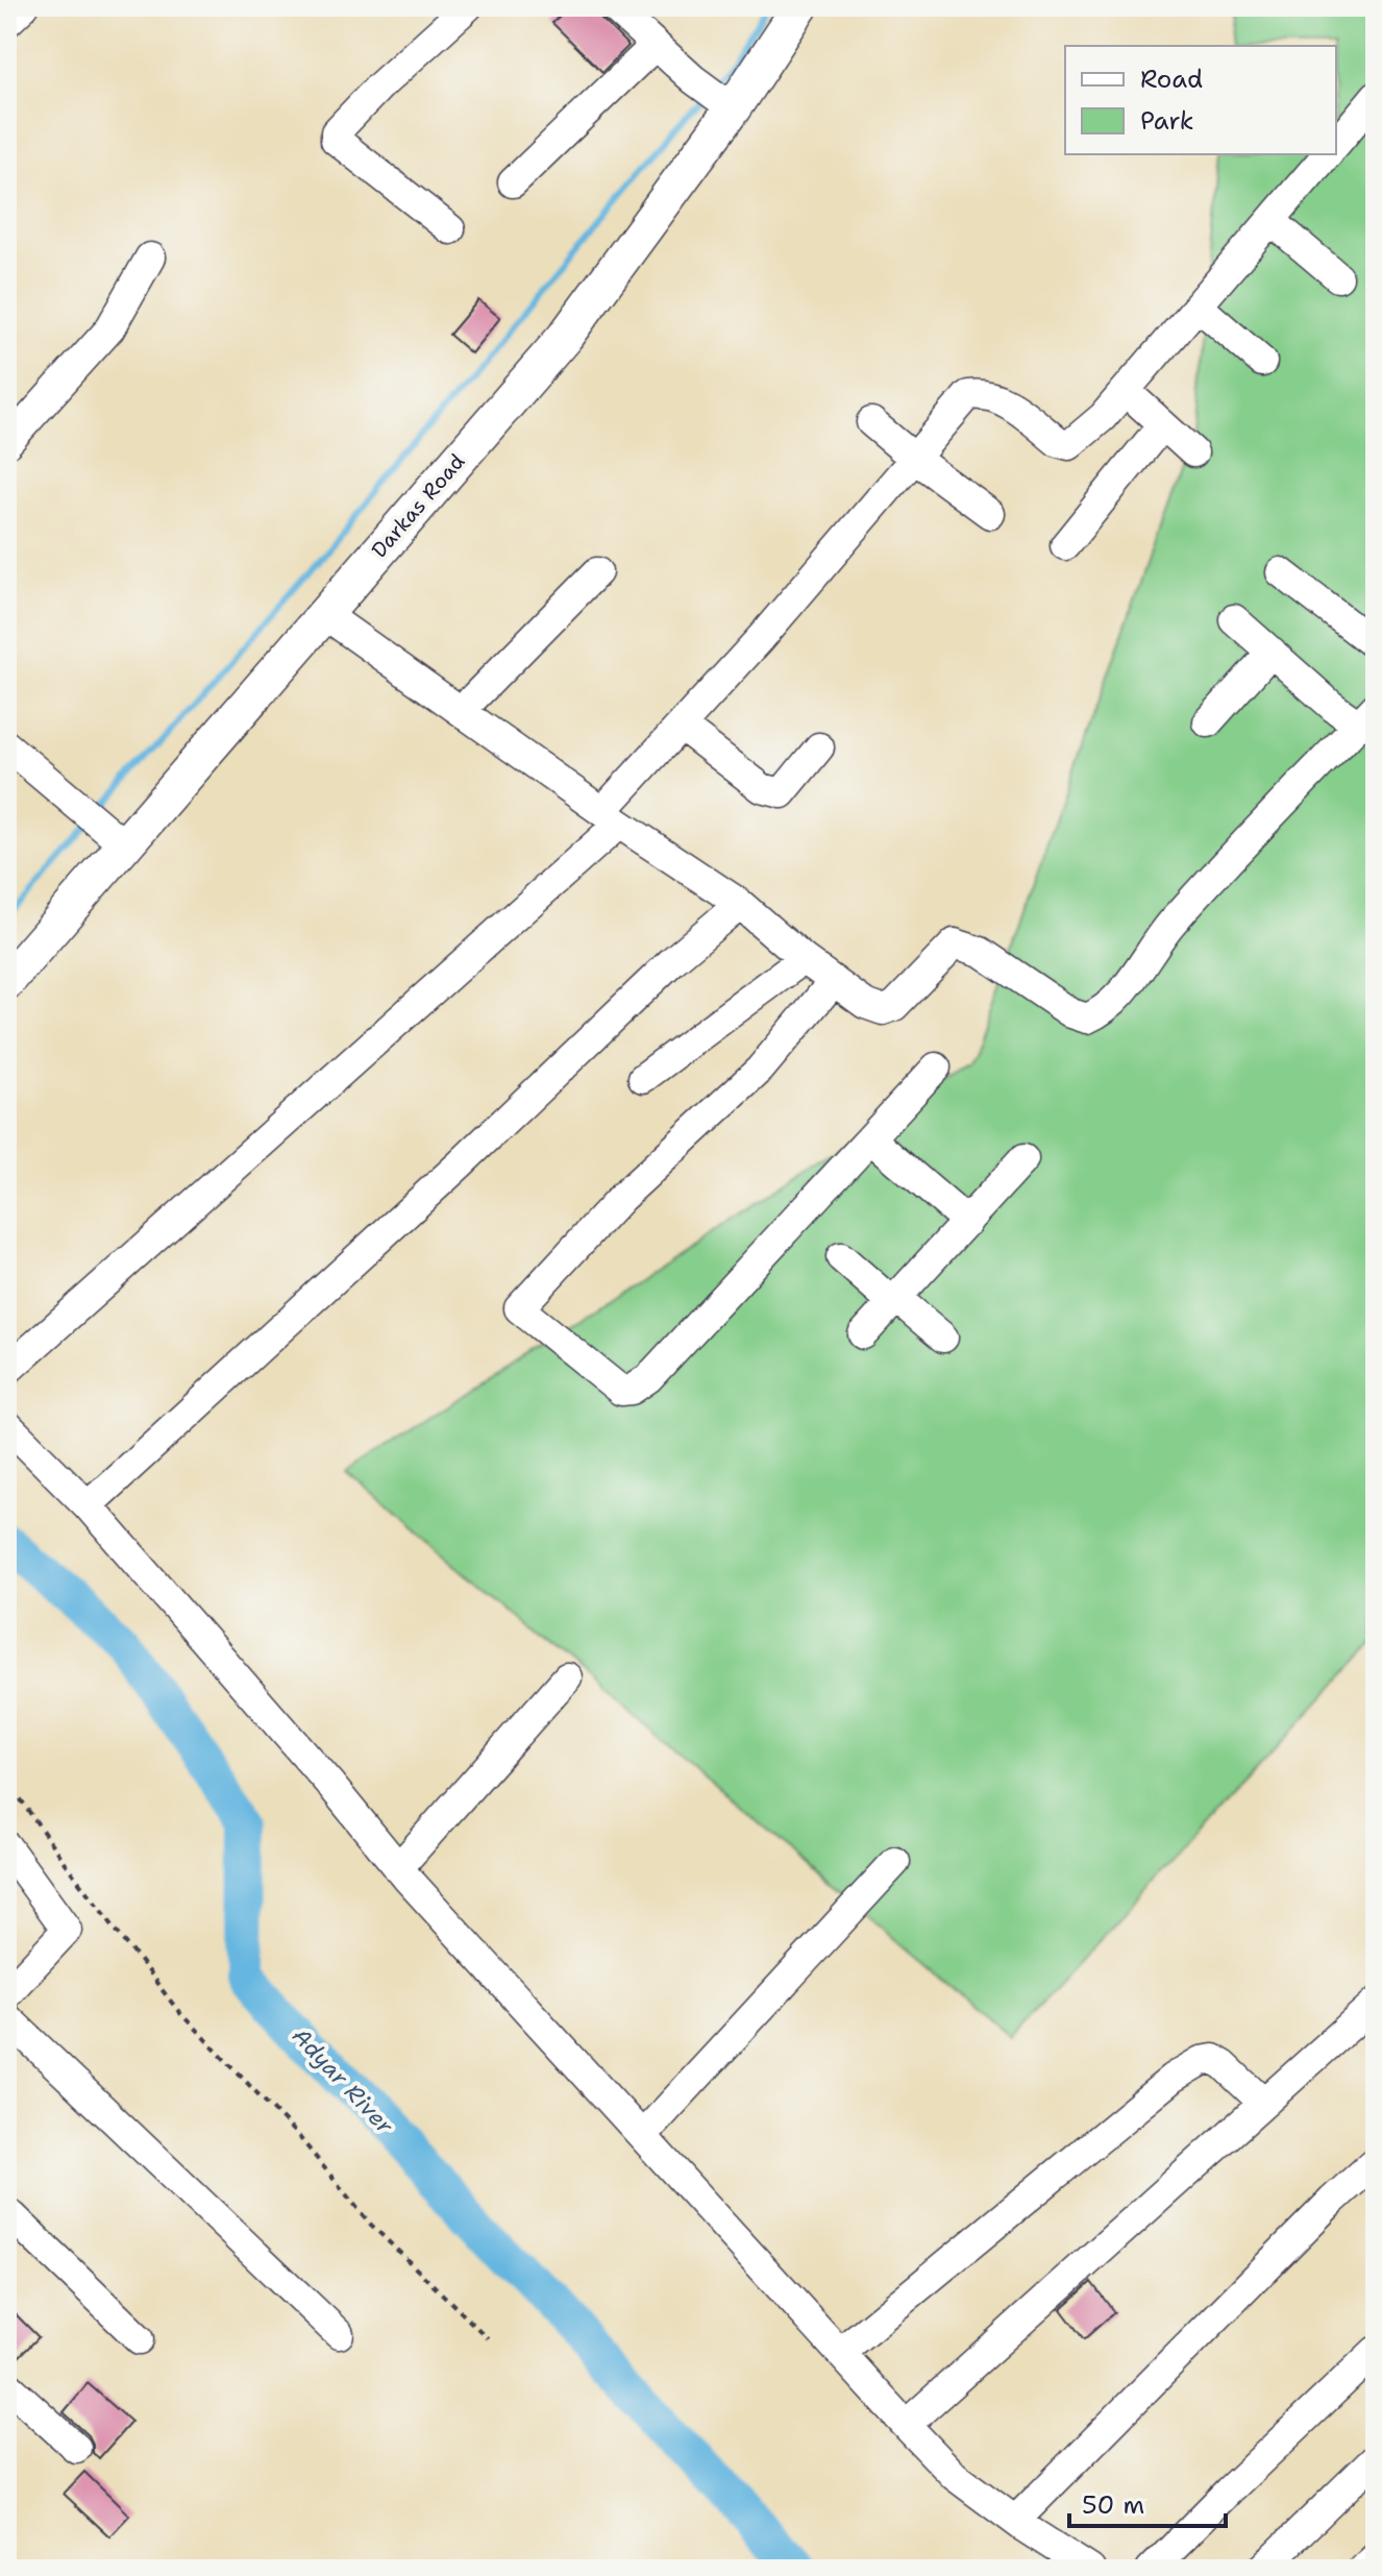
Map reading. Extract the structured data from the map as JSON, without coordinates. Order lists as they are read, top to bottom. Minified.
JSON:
{"streets":{"main road":["Darkas Road"]},"water":["Adyar River"],"legend":["Road","Park"],"scale_bar":"50 m"}
